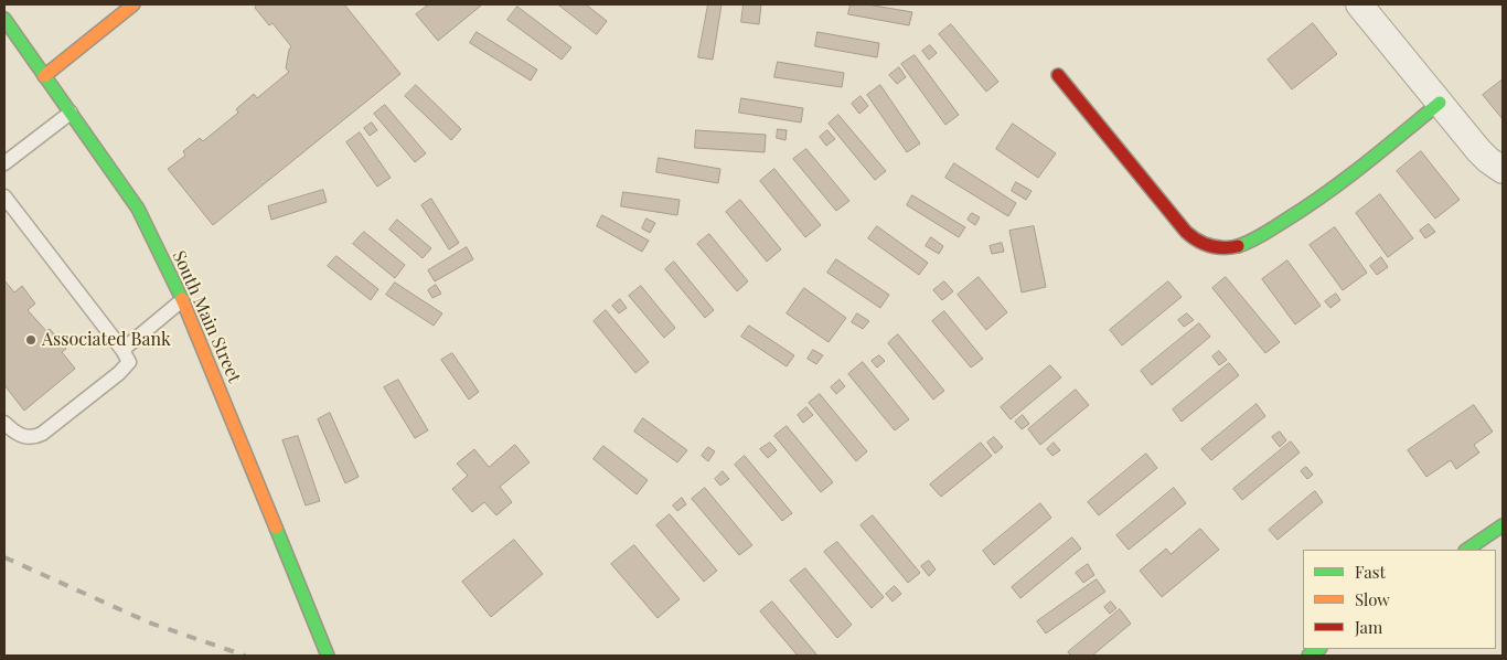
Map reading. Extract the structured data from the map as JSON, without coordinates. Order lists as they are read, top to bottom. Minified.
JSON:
{"streets":{"main road":["South Main Street"]},"places":["Associated Bank"],"legend":["Fast","Slow","Jam"]}
